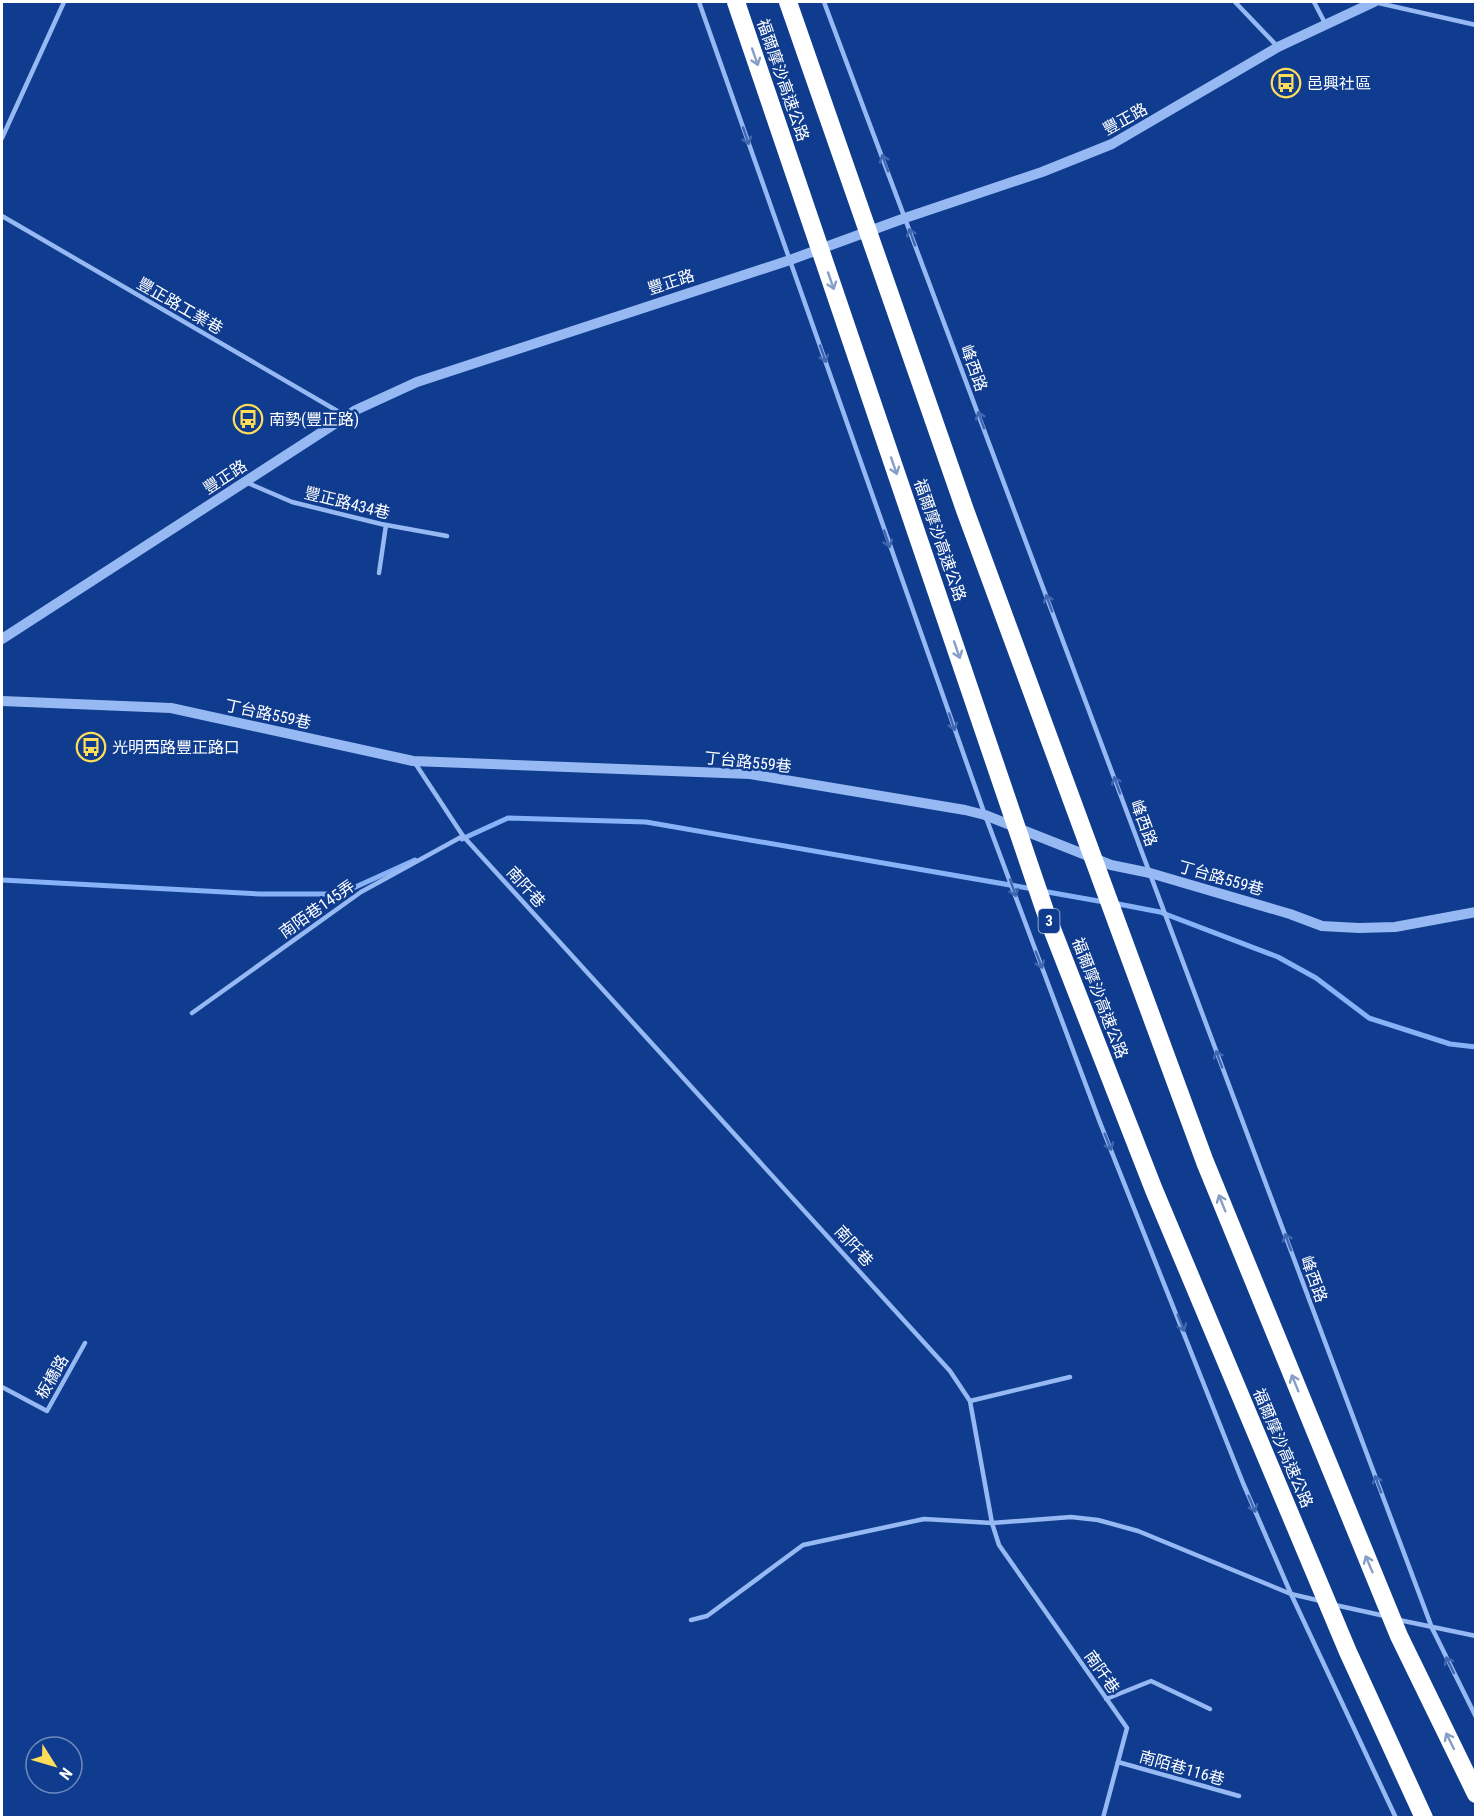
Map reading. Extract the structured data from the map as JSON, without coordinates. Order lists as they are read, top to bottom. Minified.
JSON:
{"streets":{"highway":["福爾摩沙高速公路","3"],"street":["豐正路","丁台路559巷"],"lane":["豐正路工業巷","峰西路","豐正路434巷","南阡巷","南陌巷145弄","板橋路","南陌巷116巷"]},"crossings":[["豐正路","豐正路工業巷"],["豐正路","峰西路"],["豐正路","豐正路434巷"],["峰西路","丁台路559巷"],["丁台路559巷","南阡巷"],["南阡巷","南陌巷145弄"],["南阡巷","南陌巷116巷"]],"one_way":["峰西路"],"places":{"bus stop":["邑興社區","南勢(豐正路)","光明西路豐正路口"]},"north":"bottom right"}
